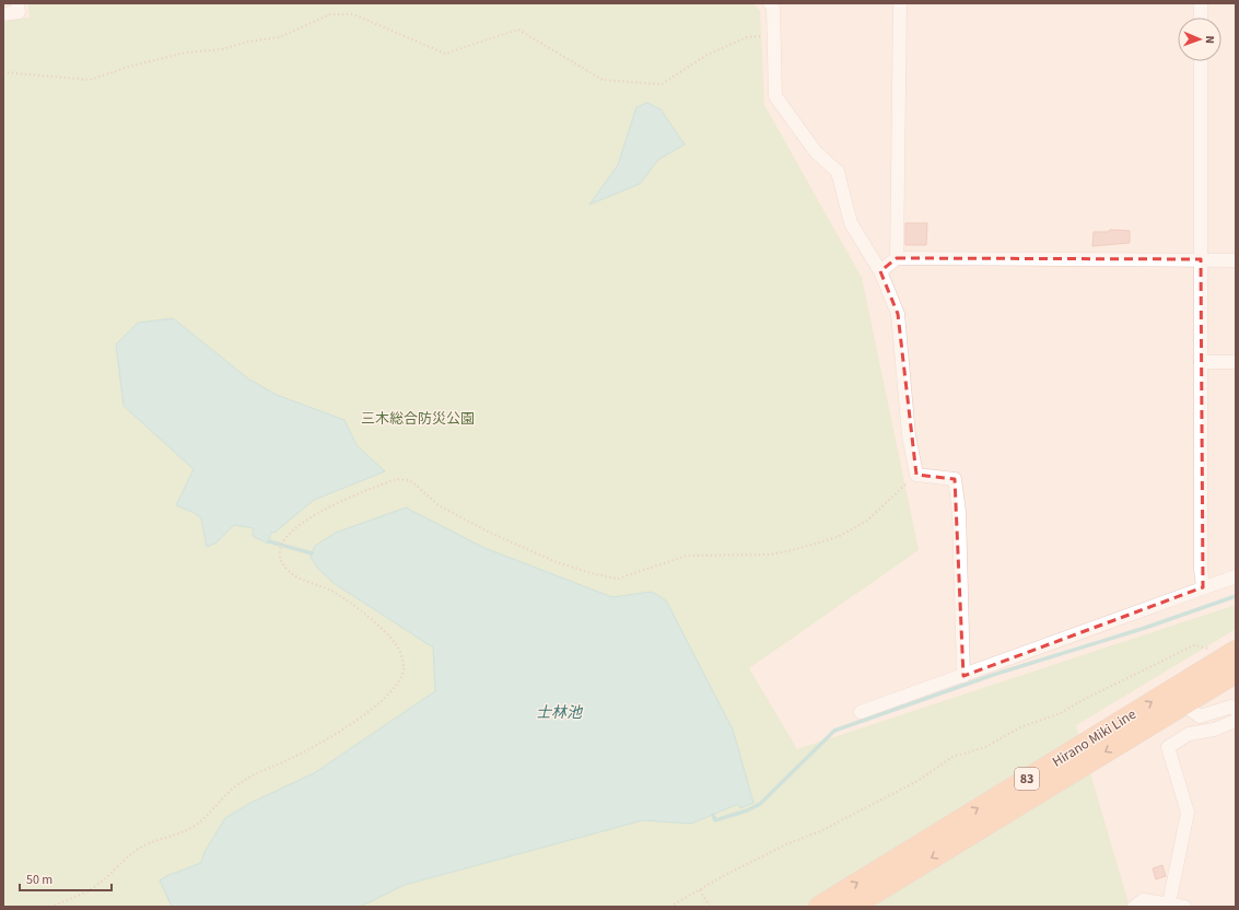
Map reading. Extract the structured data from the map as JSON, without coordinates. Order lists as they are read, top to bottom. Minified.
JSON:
{"streets":{"main road":["Hirano Miki Line","83"]},"water":["士林池"],"parks":["三木総合防災公園"],"scale_bar":"50 m","north":"right"}
